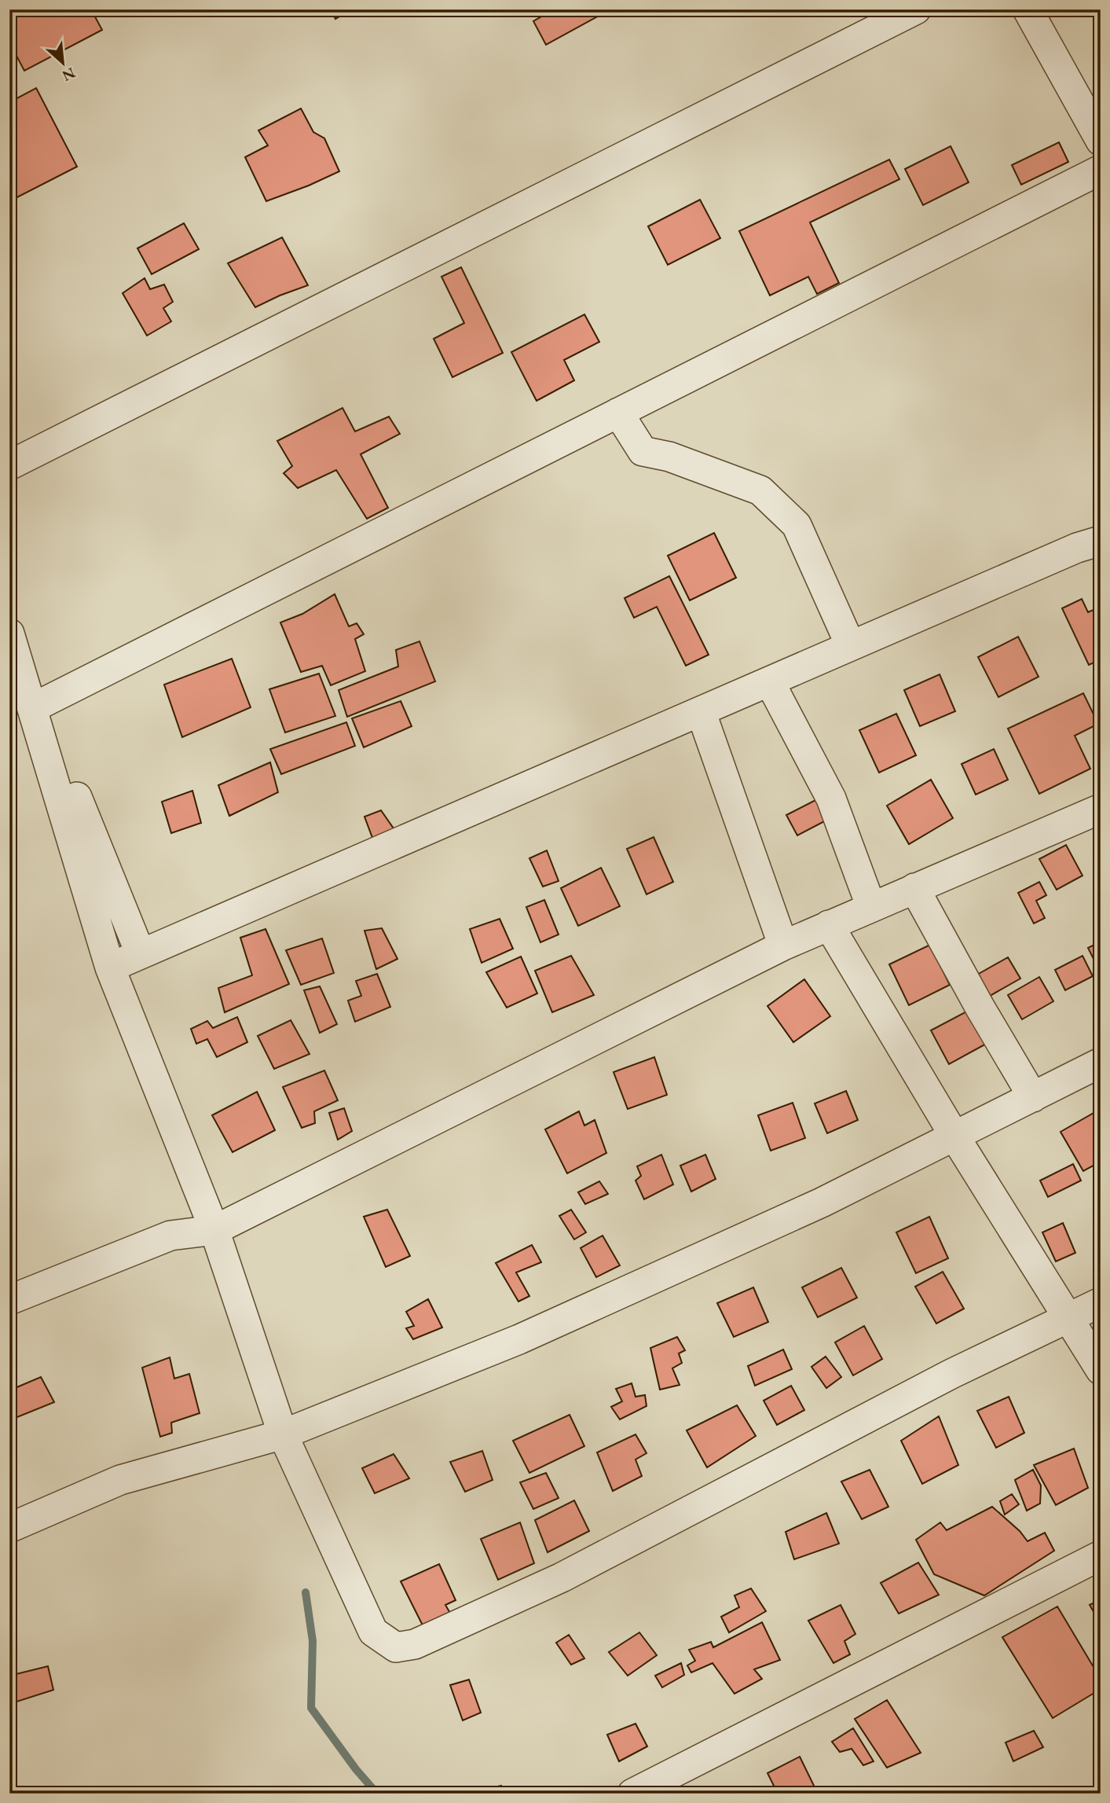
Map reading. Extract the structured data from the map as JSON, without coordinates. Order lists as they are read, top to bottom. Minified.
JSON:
{"north":"bottom right"}
